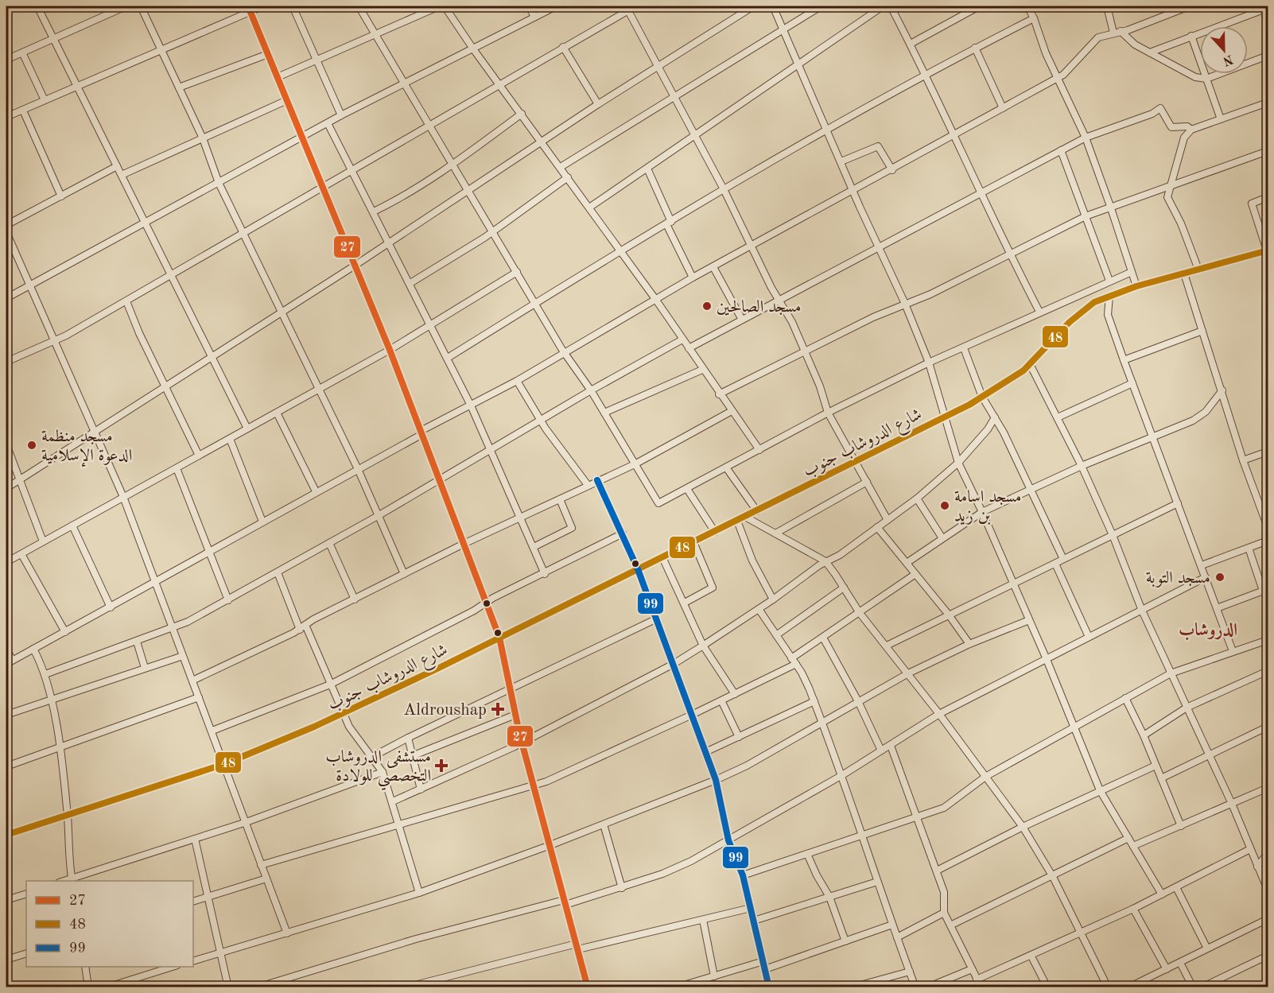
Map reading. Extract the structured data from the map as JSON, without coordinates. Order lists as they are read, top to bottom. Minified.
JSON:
{"streets":{"street":["شارع الدروشاب جنوب"]},"districts":["الدروشاب"],"places":{"other":["مسجد الصالحين","مسجد منظمة الدعوة الإسلامية","مسجد اسامة بن زيد","مسجد التوبة"],"health":["Aldroushap","مستشفى الدروشاب التخصصي للولادة"]},"lines":["transit line 27","transit line 48","transit line 99"],"legend":["27","48","99"],"north":"bottom"}
